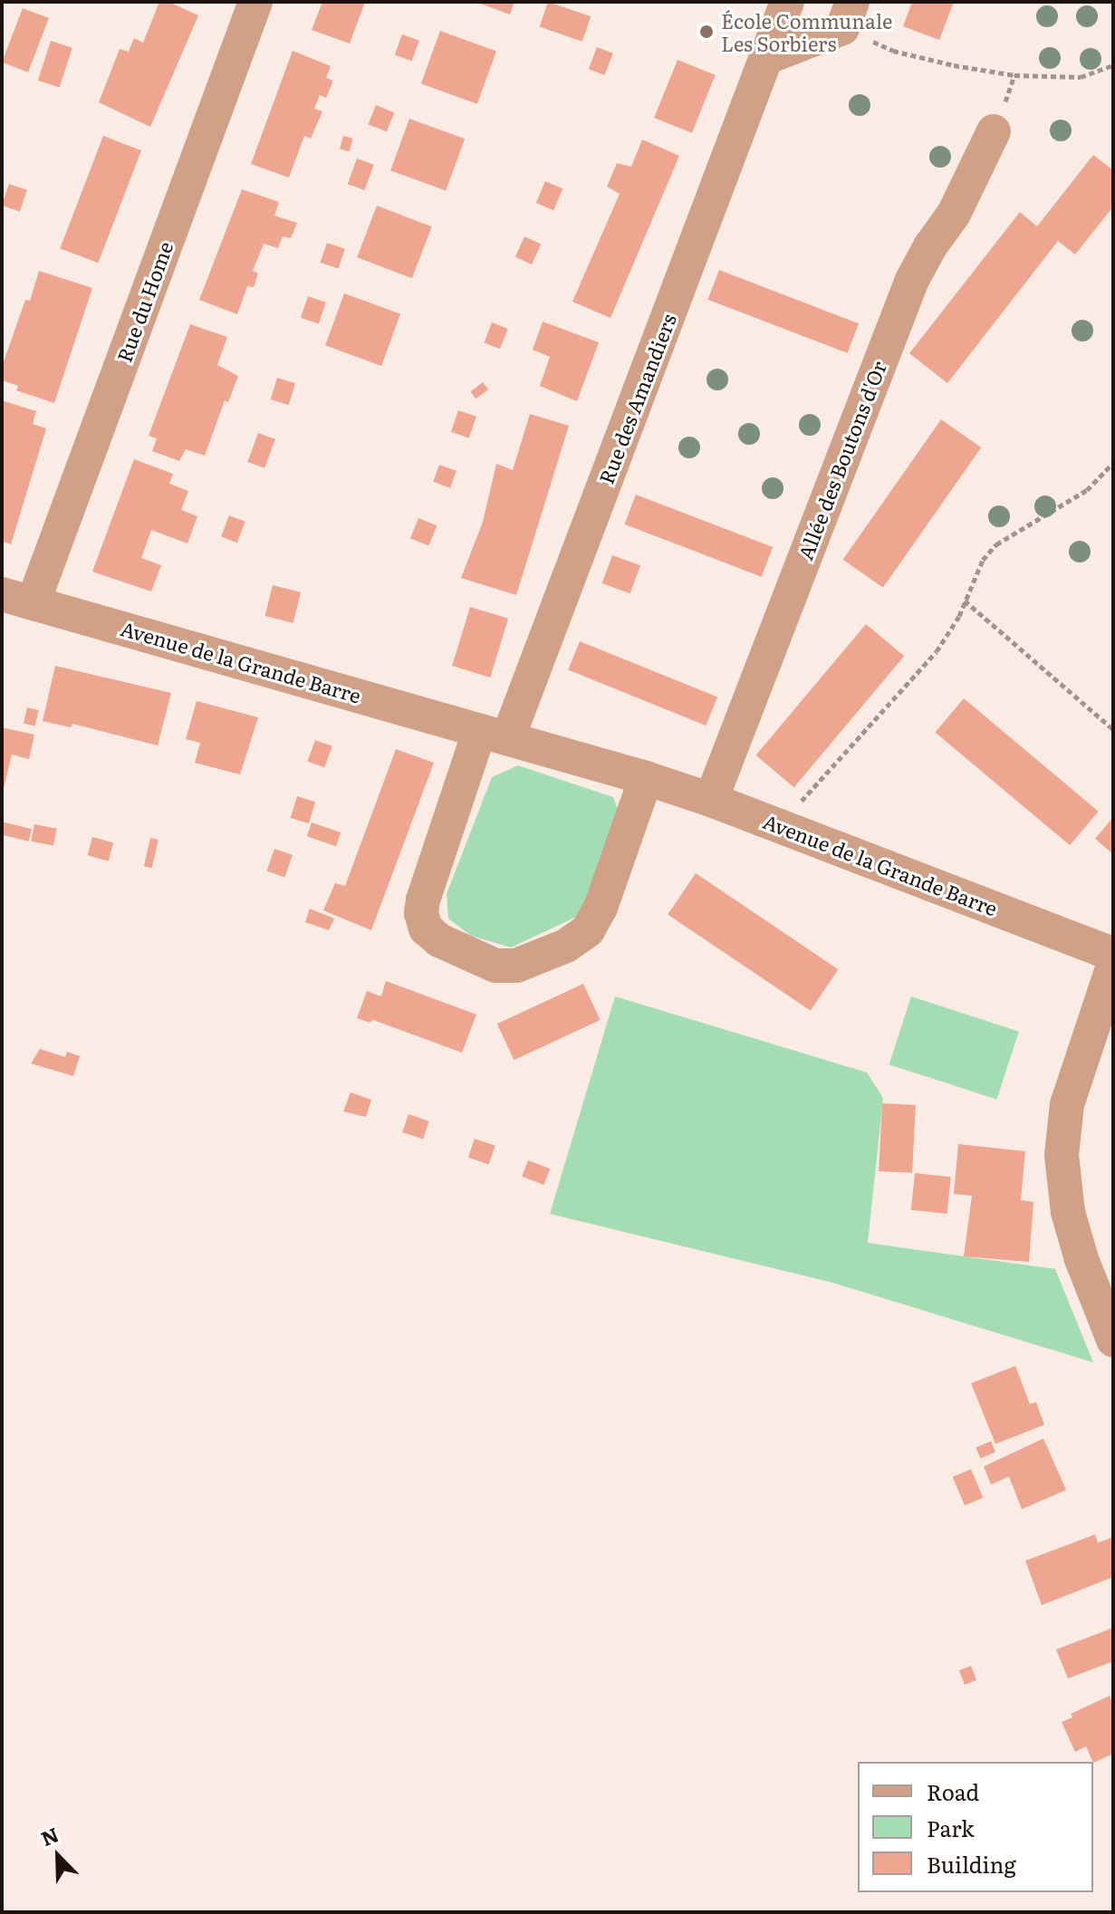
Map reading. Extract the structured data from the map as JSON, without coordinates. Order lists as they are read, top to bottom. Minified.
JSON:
{"streets":{"street":["Rue du Home","Rue des Amandiers","Allée des Boutons d'Or","Avenue de la Grande Barre"]},"crossings":[["Rue du Home","Avenue de la Grande Barre"],["Rue des Amandiers","Avenue de la Grande Barre"],["Allée des Boutons d'Or","Avenue de la Grande Barre"]],"places":["École Communale Les Sorbiers"],"legend":["Road","Park","Building"],"north":"top left"}
